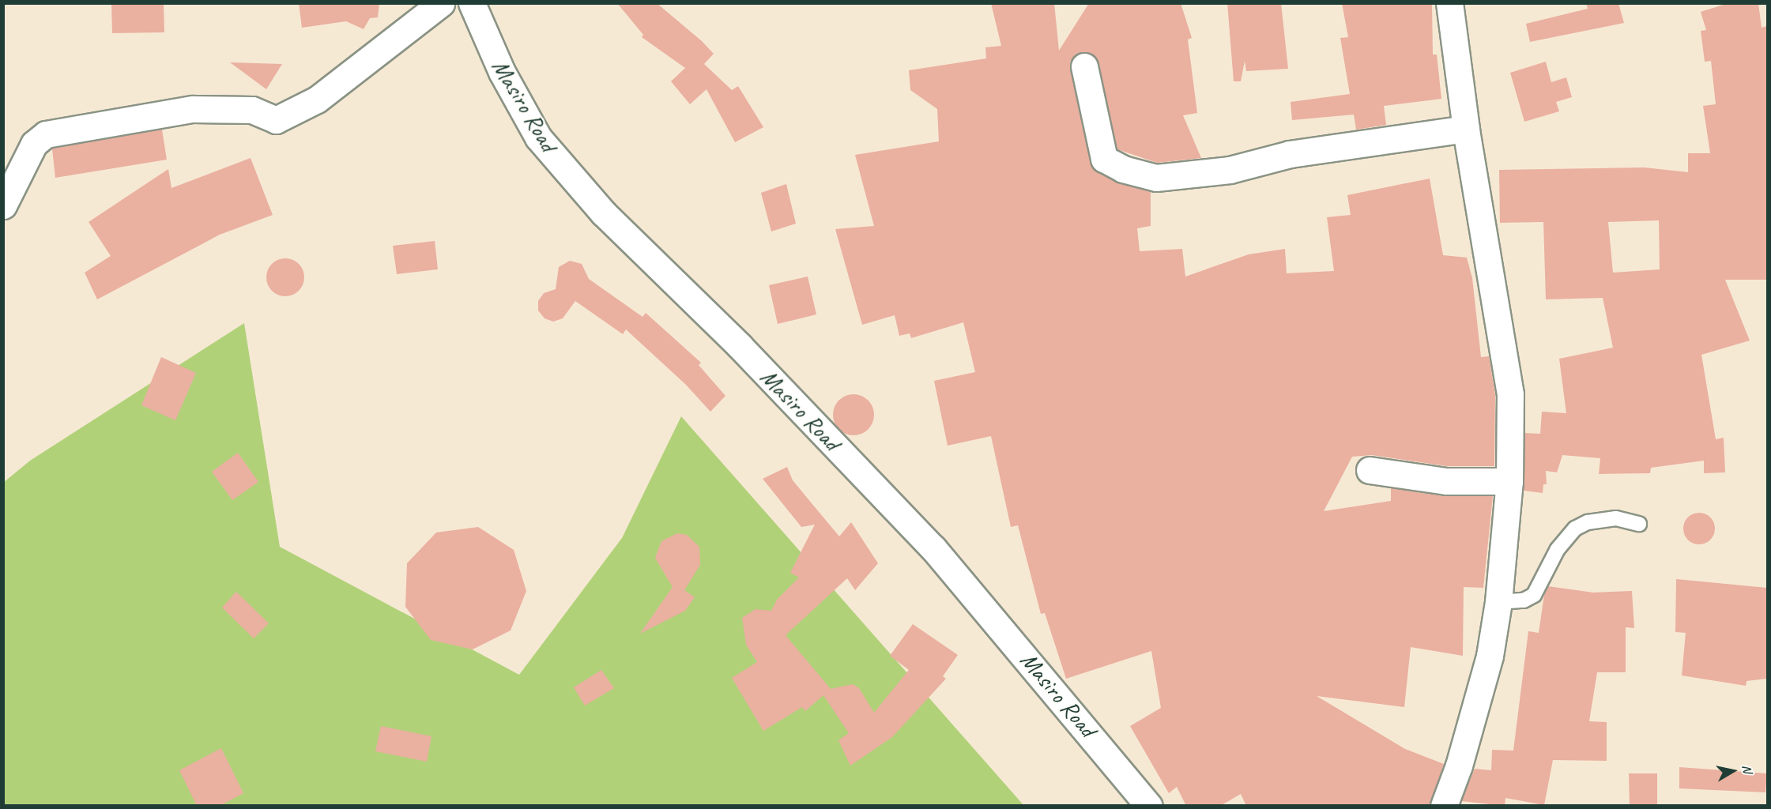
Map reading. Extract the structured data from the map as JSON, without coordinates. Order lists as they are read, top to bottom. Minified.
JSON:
{"streets":{"street":["Masiro Road"]},"north":"right"}
